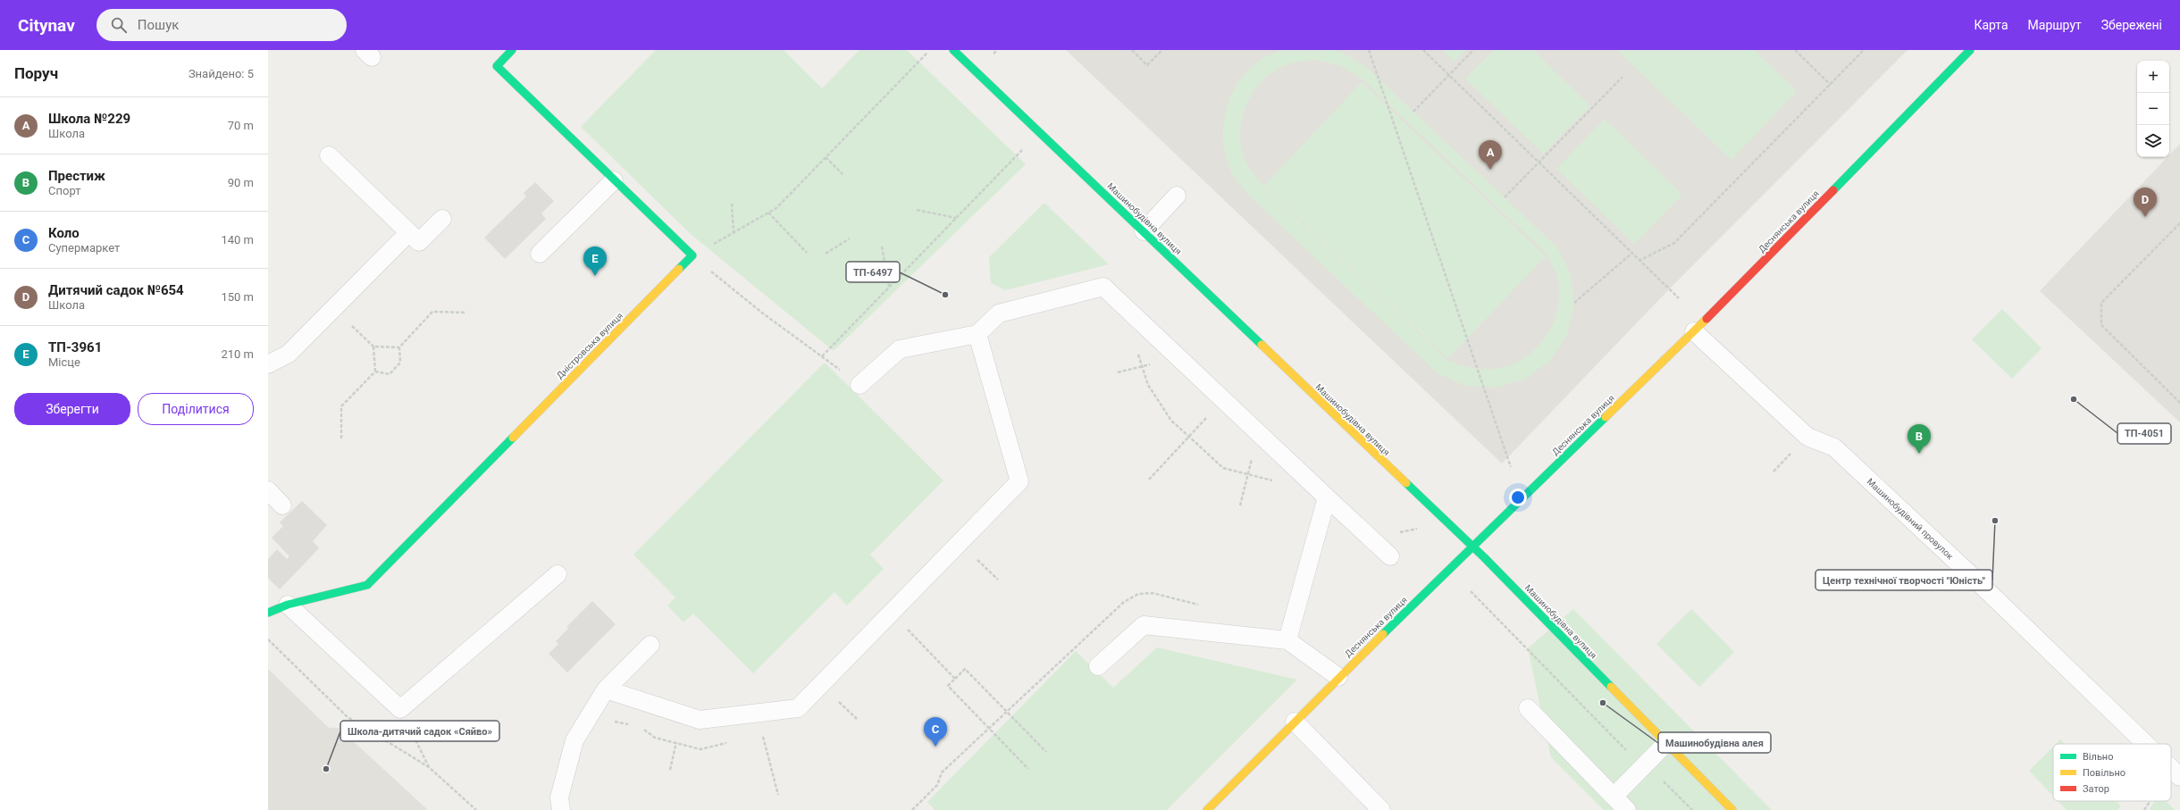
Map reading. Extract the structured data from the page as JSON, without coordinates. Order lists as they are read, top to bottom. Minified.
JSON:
{"streets":{"street":["Машинобудівна вулиця","Деснянська вулиця","Дністровська вулиця"],"lane":["Машинобудівний провулок"]},"crossings":[["Машинобудівна вулиця","Деснянська вулиця"],["Деснянська вулиця","Машинобудівний провулок"]],"places":["ТП-6497","ТП-4051","Центр технічної творчості \"Юність\"","Машинобудівна алея","Школа-дитячий садок «Сяйво»"],"legend":["Вільно","Повільно","Затор"],"page":{"header":"Citynav","search":"Пошук","nav":["Карта","Маршрут","Збережені"],"heading":["Поруч","Знайдено: 5"],"map_buttons":["+","−"],"list":[{"mark":"A","name":"Школа №229","note":"Школа","value":"70 m"},{"mark":"B","name":"Престиж","note":"Спорт","value":"90 m"},{"mark":"C","name":"Коло","note":"Супермаркет","value":"140 m"},{"mark":"D","name":"Дитячий садок №654","note":"Школа","value":"150 m"},{"mark":"E","name":"ТП-3961","note":"Місце","value":"210 m"}],"pins":["A","D","E","B","C"],"buttons":["Зберегти","Поділитися"]}}
